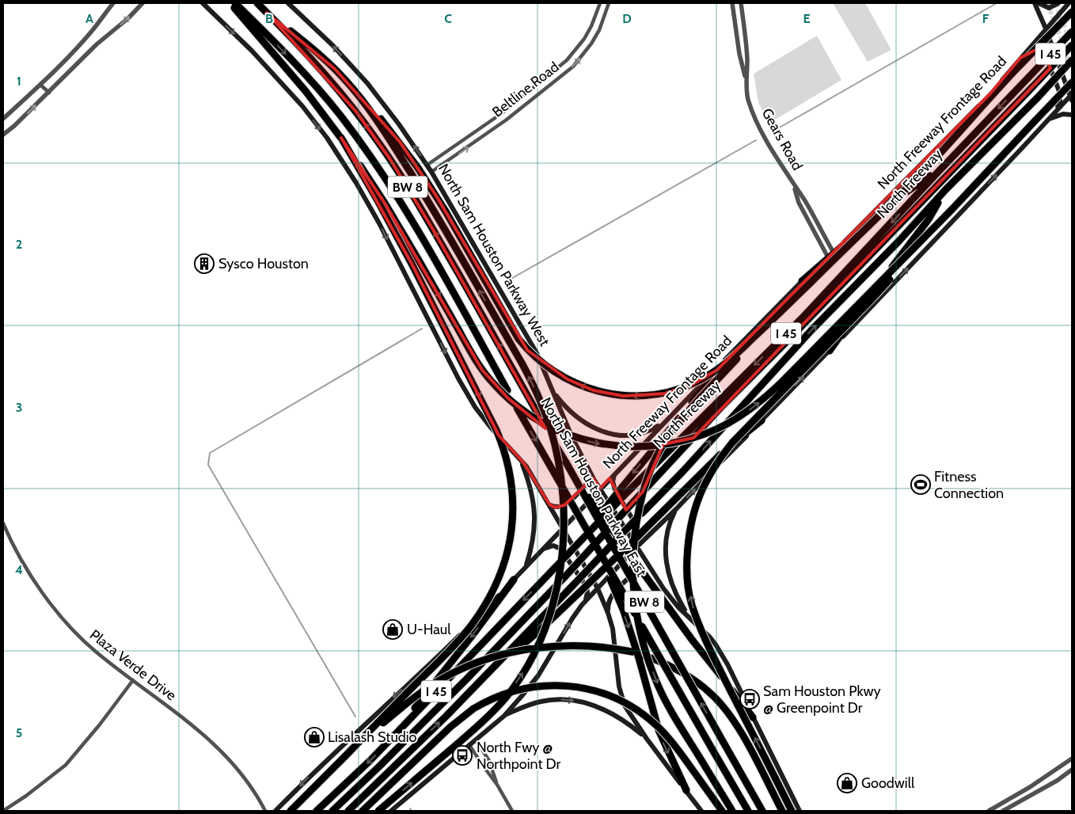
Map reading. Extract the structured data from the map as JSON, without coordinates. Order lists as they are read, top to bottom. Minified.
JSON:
{"streets":{"highway":["I 45","North Freeway","BW 8","North Sam Houston Parkway East"],"main road":["North Freeway Frontage Road","North Sam Houston Parkway West"],"street":["Beltline Road","Gears Road","Plaza Verde Drive"]},"crossings":[["Beltline Road","North Sam Houston Parkway West"],["North Freeway Frontage Road","Gears Road"],["North Freeway Frontage Road","North Sam Houston Parkway West"],["BW 8","North Sam Houston Parkway East"],["North Sam Houston Parkway West","North Sam Houston Parkway East"]],"places":{"building":["Sysco Houston"],"sports":["Fitness Connection"],"shop":["U-Haul","Lisalash Studio","Goodwill"],"bus stop":["Sam Houston Pkwy @ Greenpoint Dr","North Fwy @ Northpoint Dr"]},"grid":{"columns":["A","B","C","D","E","F"],"rows":["1","2","3","4","5"]}}
